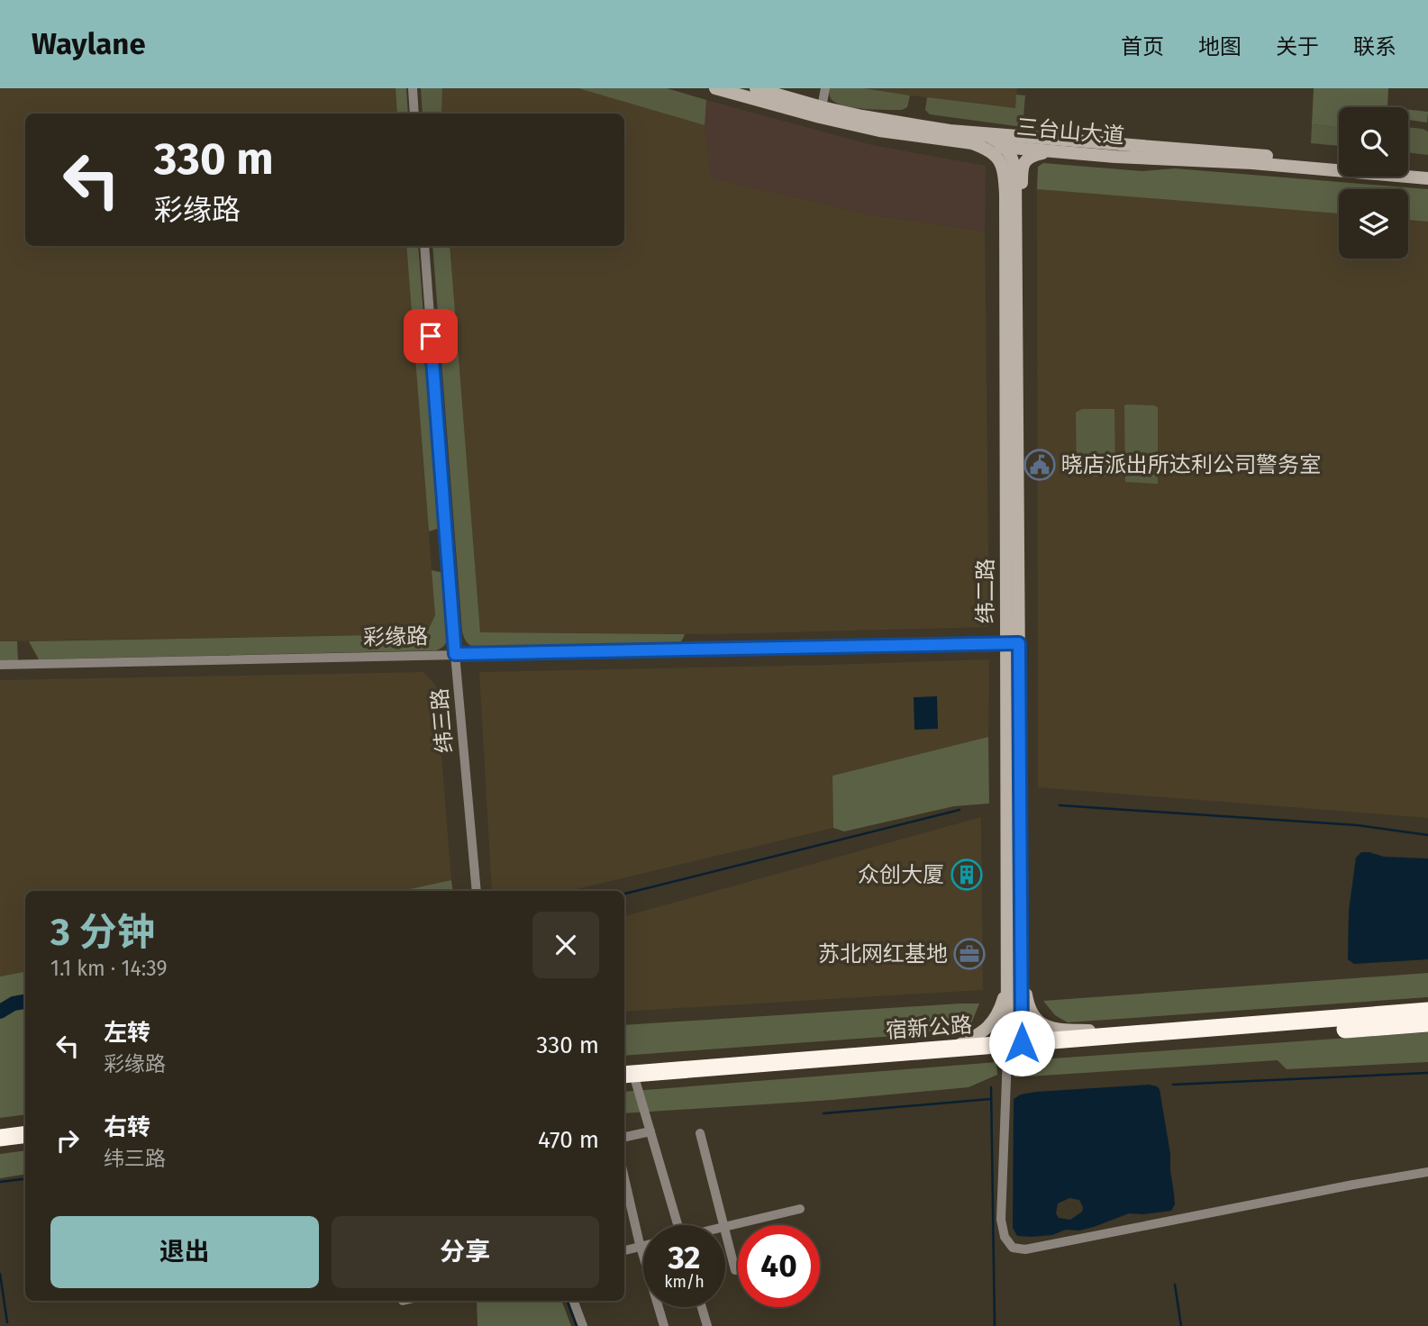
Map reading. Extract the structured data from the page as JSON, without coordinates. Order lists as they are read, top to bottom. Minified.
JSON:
{"streets":{"highway":["宿新公路"],"street":["三台山大道","纬二路","彩缘路","纬三路"]},"crossings":[["三台山大道","纬二路"],["纬二路","彩缘路"],["纬二路","宿新公路"],["彩缘路","纬三路"]],"places":{"public building":["晓店派出所达利公司警务室"],"building":["众创大厦"],"office":["苏北网红基地"]},"page":{"header":"Waylane","nav":["首页","地图","关于","联系"],"turn":["330 m","彩缘路"],"heading":["3 分钟","1.1 km · 14:39"],"list":[{"name":"左转","note":"彩缘路","value":"330 m"},{"name":"右转","note":"纬三路","value":"470 m"}],"buttons":["退出","分享"],"speed":"32 km/h","limit":"40"}}
